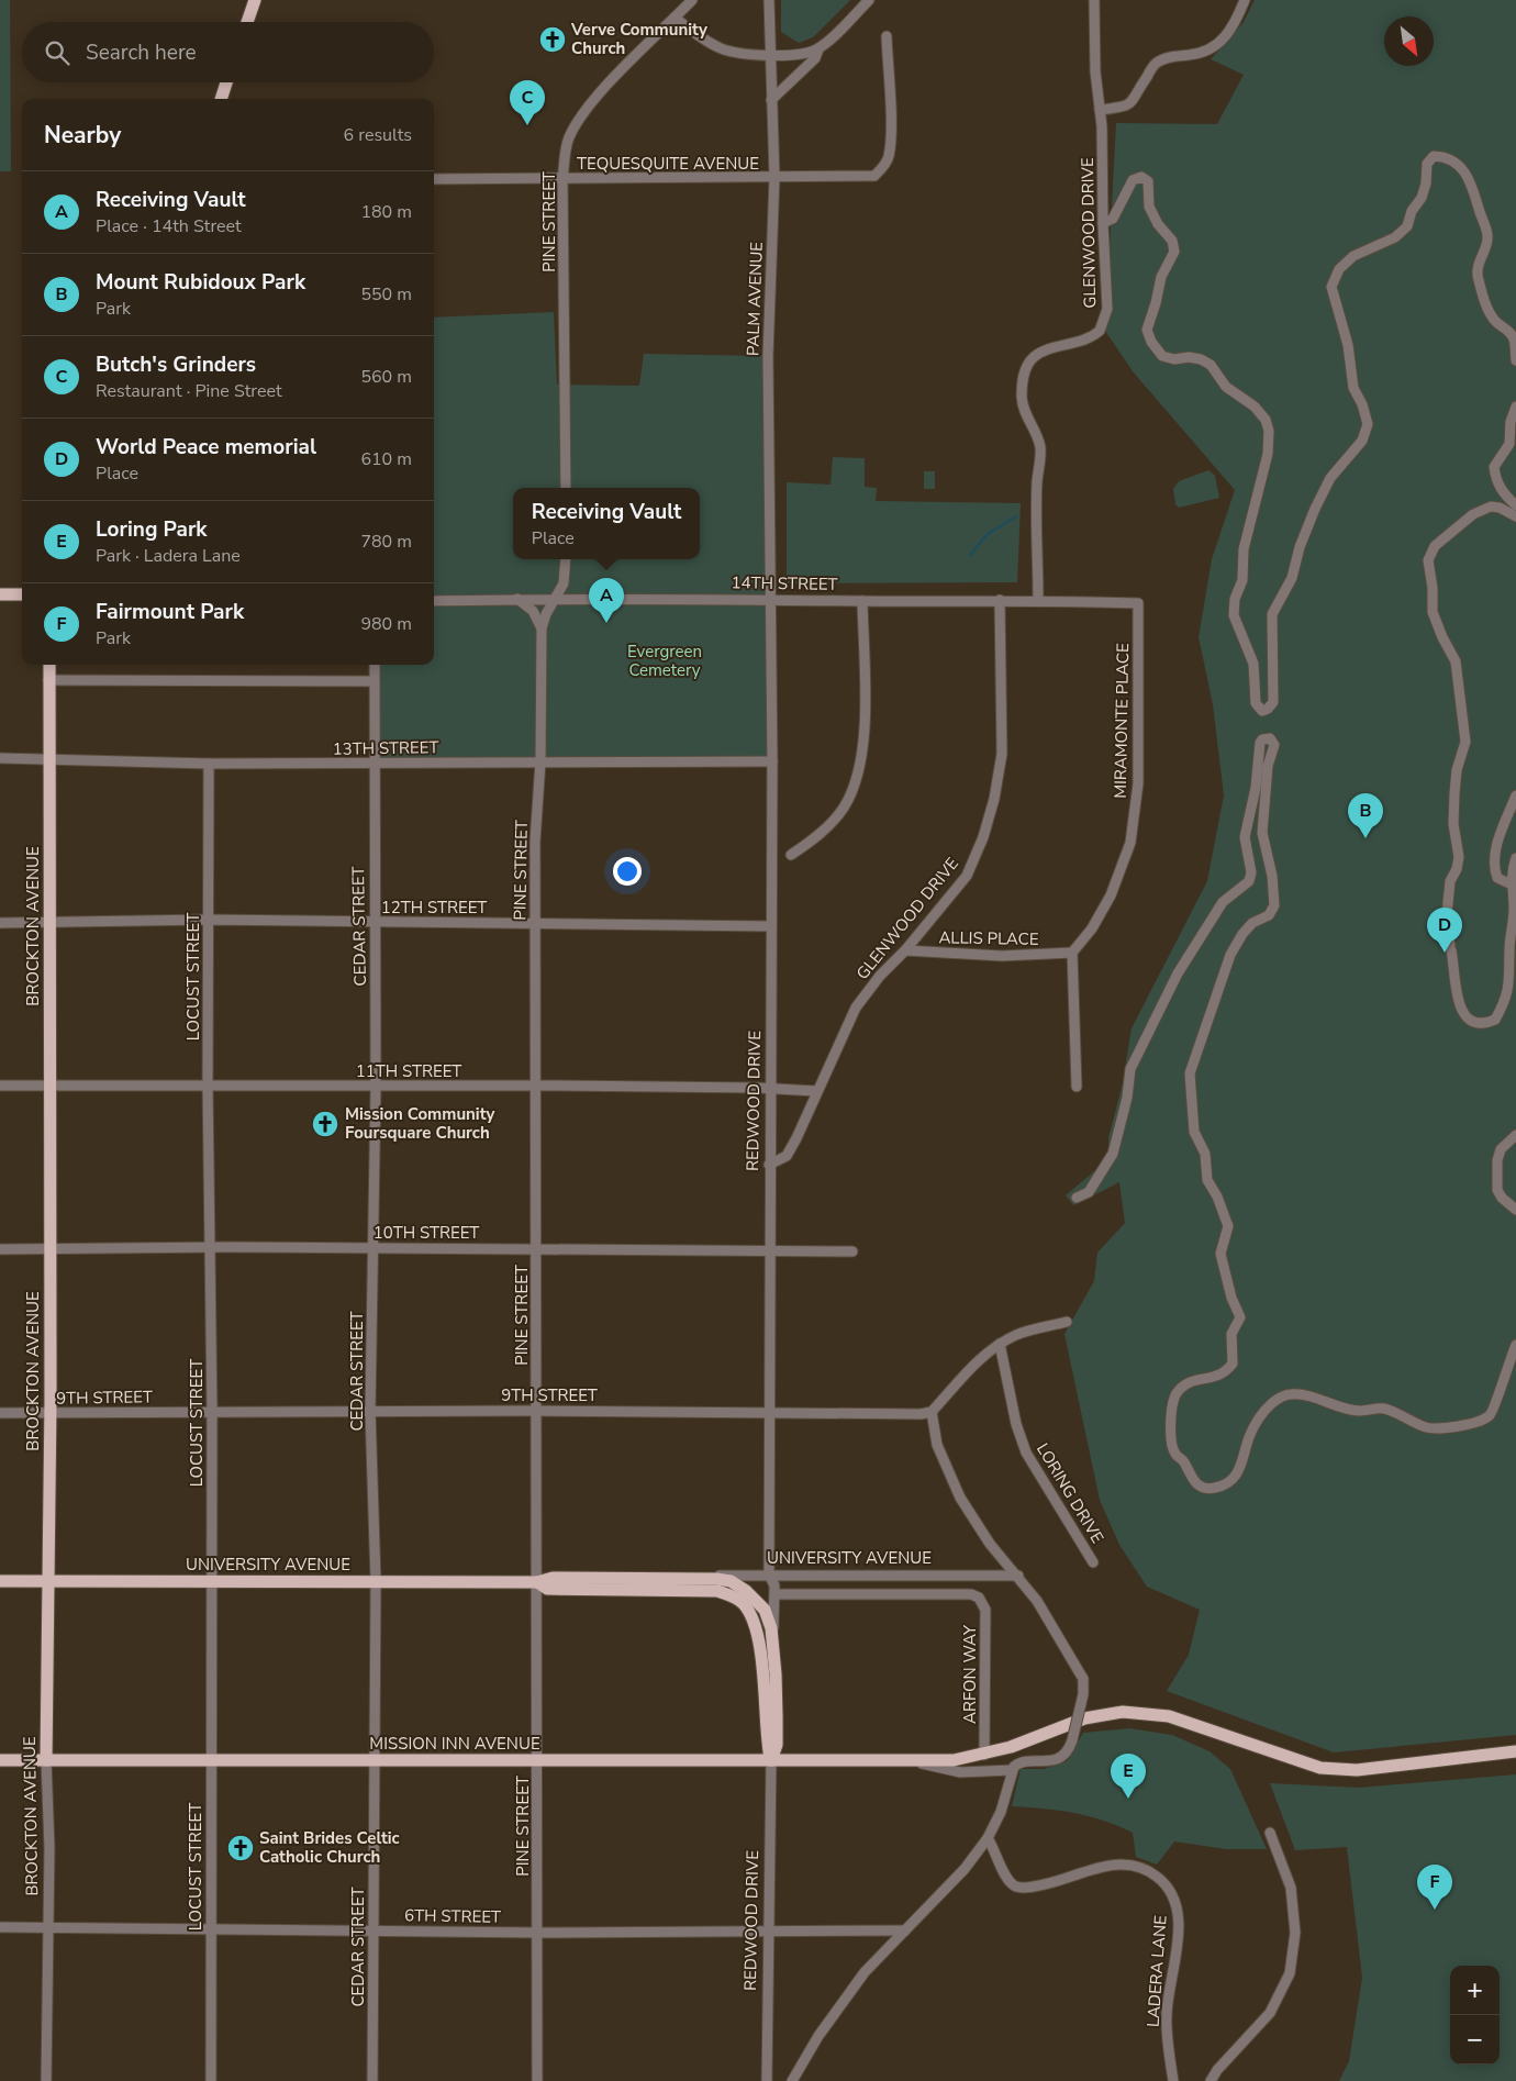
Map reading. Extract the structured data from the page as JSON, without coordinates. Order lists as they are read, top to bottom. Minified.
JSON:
{"streets":{"main road":["BROCKTON AVENUE","REDWOOD DRIVE","UNIVERSITY AVENUE","MISSION INN AVENUE"],"street":["TEQUESQUITE AVENUE","PINE STREET","GLENWOOD DRIVE","PALM AVENUE","14TH STREET","MIRAMONTE PLACE","13TH STREET","12TH STREET","CEDAR STREET","ALLIS PLACE","LOCUST STREET","11TH STREET","10TH STREET","9TH STREET","LORING DRIVE","ARFON WAY","6TH STREET","LADERA LANE"]},"crossings":[["TEQUESQUITE AVENUE","PINE STREET"],["TEQUESQUITE AVENUE","PALM AVENUE"],["PINE STREET","14TH STREET"],["PINE STREET","13TH STREET"],["PINE STREET","12TH STREET"],["PINE STREET","11TH STREET"],["PINE STREET","10TH STREET"],["PINE STREET","9TH STREET"],["PINE STREET","UNIVERSITY AVENUE"],["PINE STREET","MISSION INN AVENUE"],["PINE STREET","6TH STREET"],["GLENWOOD DRIVE","14TH STREET"],["GLENWOOD DRIVE","ALLIS PLACE"],["GLENWOOD DRIVE","11TH STREET"],["GLENWOOD DRIVE","REDWOOD DRIVE"],["PALM AVENUE","14TH STREET"],["PALM AVENUE","REDWOOD DRIVE"],["14TH STREET","MIRAMONTE PLACE"],["14TH STREET","REDWOOD DRIVE"],["MIRAMONTE PLACE","ALLIS PLACE"],["13TH STREET","BROCKTON AVENUE"],["13TH STREET","CEDAR STREET"],["13TH STREET","LOCUST STREET"],["13TH STREET","REDWOOD DRIVE"],["12TH STREET","BROCKTON AVENUE"],["12TH STREET","CEDAR STREET"],["12TH STREET","LOCUST STREET"],["12TH STREET","REDWOOD DRIVE"],["BROCKTON AVENUE","11TH STREET"],["BROCKTON AVENUE","10TH STREET"],["BROCKTON AVENUE","9TH STREET"],["BROCKTON AVENUE","UNIVERSITY AVENUE"],["BROCKTON AVENUE","MISSION INN AVENUE"],["BROCKTON AVENUE","6TH STREET"],["CEDAR STREET","11TH STREET"],["CEDAR STREET","10TH STREET"],["CEDAR STREET","9TH STREET"],["CEDAR STREET","UNIVERSITY AVENUE"],["CEDAR STREET","MISSION INN AVENUE"],["CEDAR STREET","6TH STREET"],["LOCUST STREET","11TH STREET"],["LOCUST STREET","10TH STREET"],["LOCUST STREET","9TH STREET"],["LOCUST STREET","UNIVERSITY AVENUE"],["LOCUST STREET","MISSION INN AVENUE"],["LOCUST STREET","6TH STREET"],["11TH STREET","REDWOOD DRIVE"],["REDWOOD DRIVE","10TH STREET"],["REDWOOD DRIVE","9TH STREET"],["REDWOOD DRIVE","UNIVERSITY AVENUE"],["REDWOOD DRIVE","ARFON WAY"],["REDWOOD DRIVE","MISSION INN AVENUE"],["REDWOOD DRIVE","6TH STREET"],["ARFON WAY","MISSION INN AVENUE"]],"parks":["Evergreen Cemetery"],"places":{"church":["Verve Community Church","Mission Community Foursquare Church","Saint Brides Celtic Catholic Church"]},"north":"bottom right","page":{"search":"Search here","pins":["C","A","B","D","E","F"],"heading":["Nearby","6 results"],"list":[{"mark":"A","name":"Receiving Vault","note":"Place · 14th Street","value":"180 m"},{"mark":"B","name":"Mount Rubidoux Park","note":"Park","value":"550 m"},{"mark":"C","name":"Butch's Grinders","note":"Restaurant · Pine Street","value":"560 m"},{"mark":"D","name":"World Peace memorial","note":"Place","value":"610 m"},{"mark":"E","name":"Loring Park","note":"Park · Ladera Lane","value":"780 m"},{"mark":"F","name":"Fairmount Park","note":"Park","value":"980 m"}],"popup":["Receiving Vault","Place"],"map_buttons":["+","−"]}}
